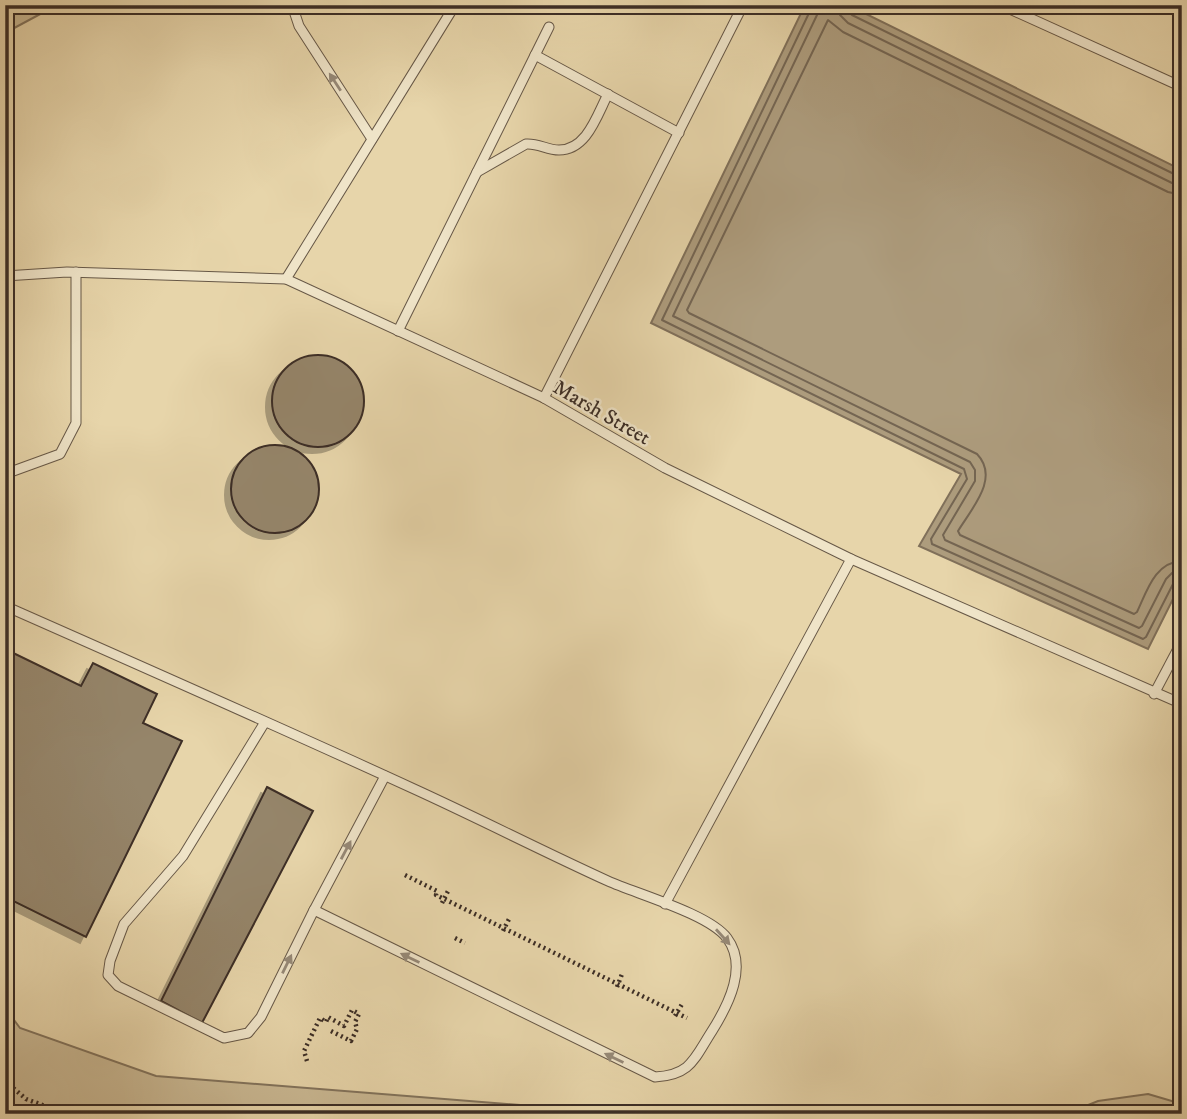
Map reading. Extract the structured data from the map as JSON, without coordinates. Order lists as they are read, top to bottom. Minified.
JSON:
{"streets":{"lane":["Marsh Street"]}}
